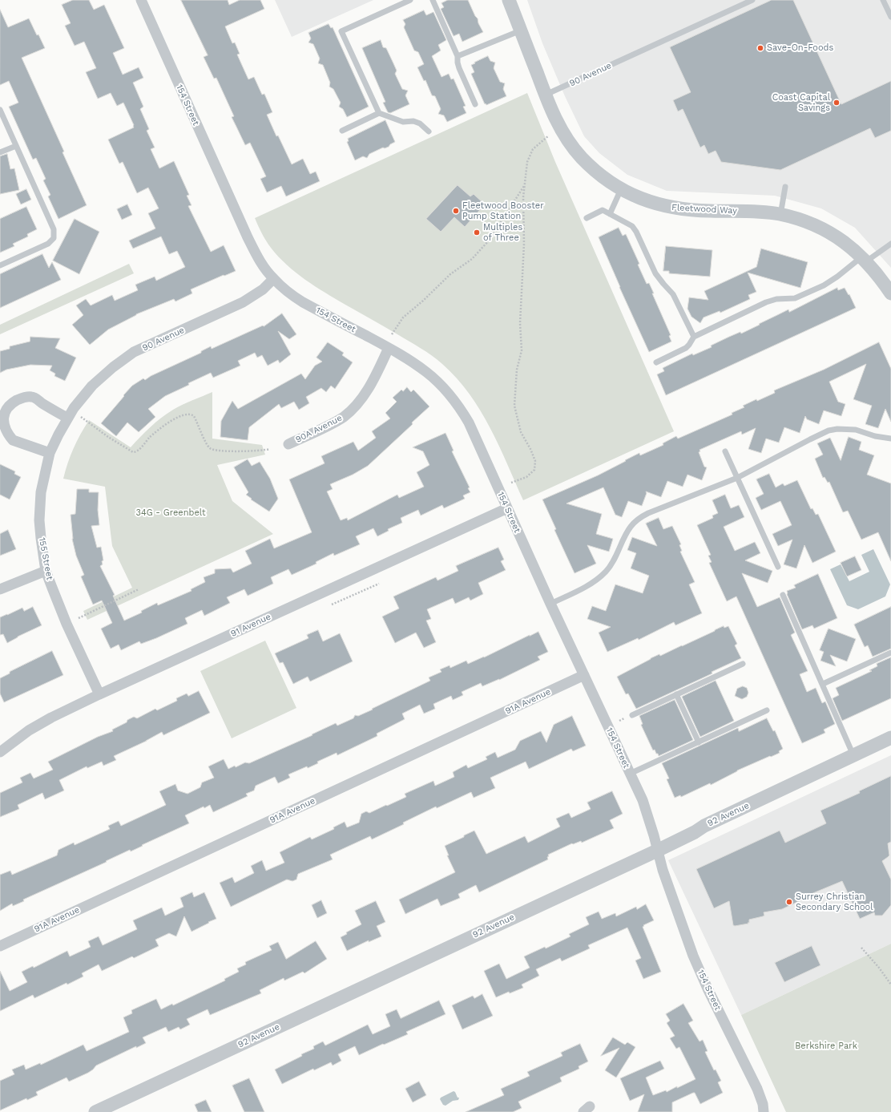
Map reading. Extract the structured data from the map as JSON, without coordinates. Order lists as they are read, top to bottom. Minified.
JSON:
{"streets":{"street":["90 Avenue","154 Street","Fleetwood Way","90A Avenue","155 Street","91 Avenue","91A Avenue","92 Avenue"]},"crossings":[["90 Avenue","154 Street"],["90 Avenue","Fleetwood Way"],["90 Avenue","155 Street"],["154 Street","90A Avenue"],["154 Street","91 Avenue"],["154 Street","91A Avenue"],["154 Street","92 Avenue"],["155 Street","91 Avenue"]],"parks":["34G - Greenbelt","Berkshire Park"],"places":["Save-On-Foods","Coast Capital Savings","Fleetwood Booster Pump Station","Multiples of Three","Surrey Christian Secondary School"]}
